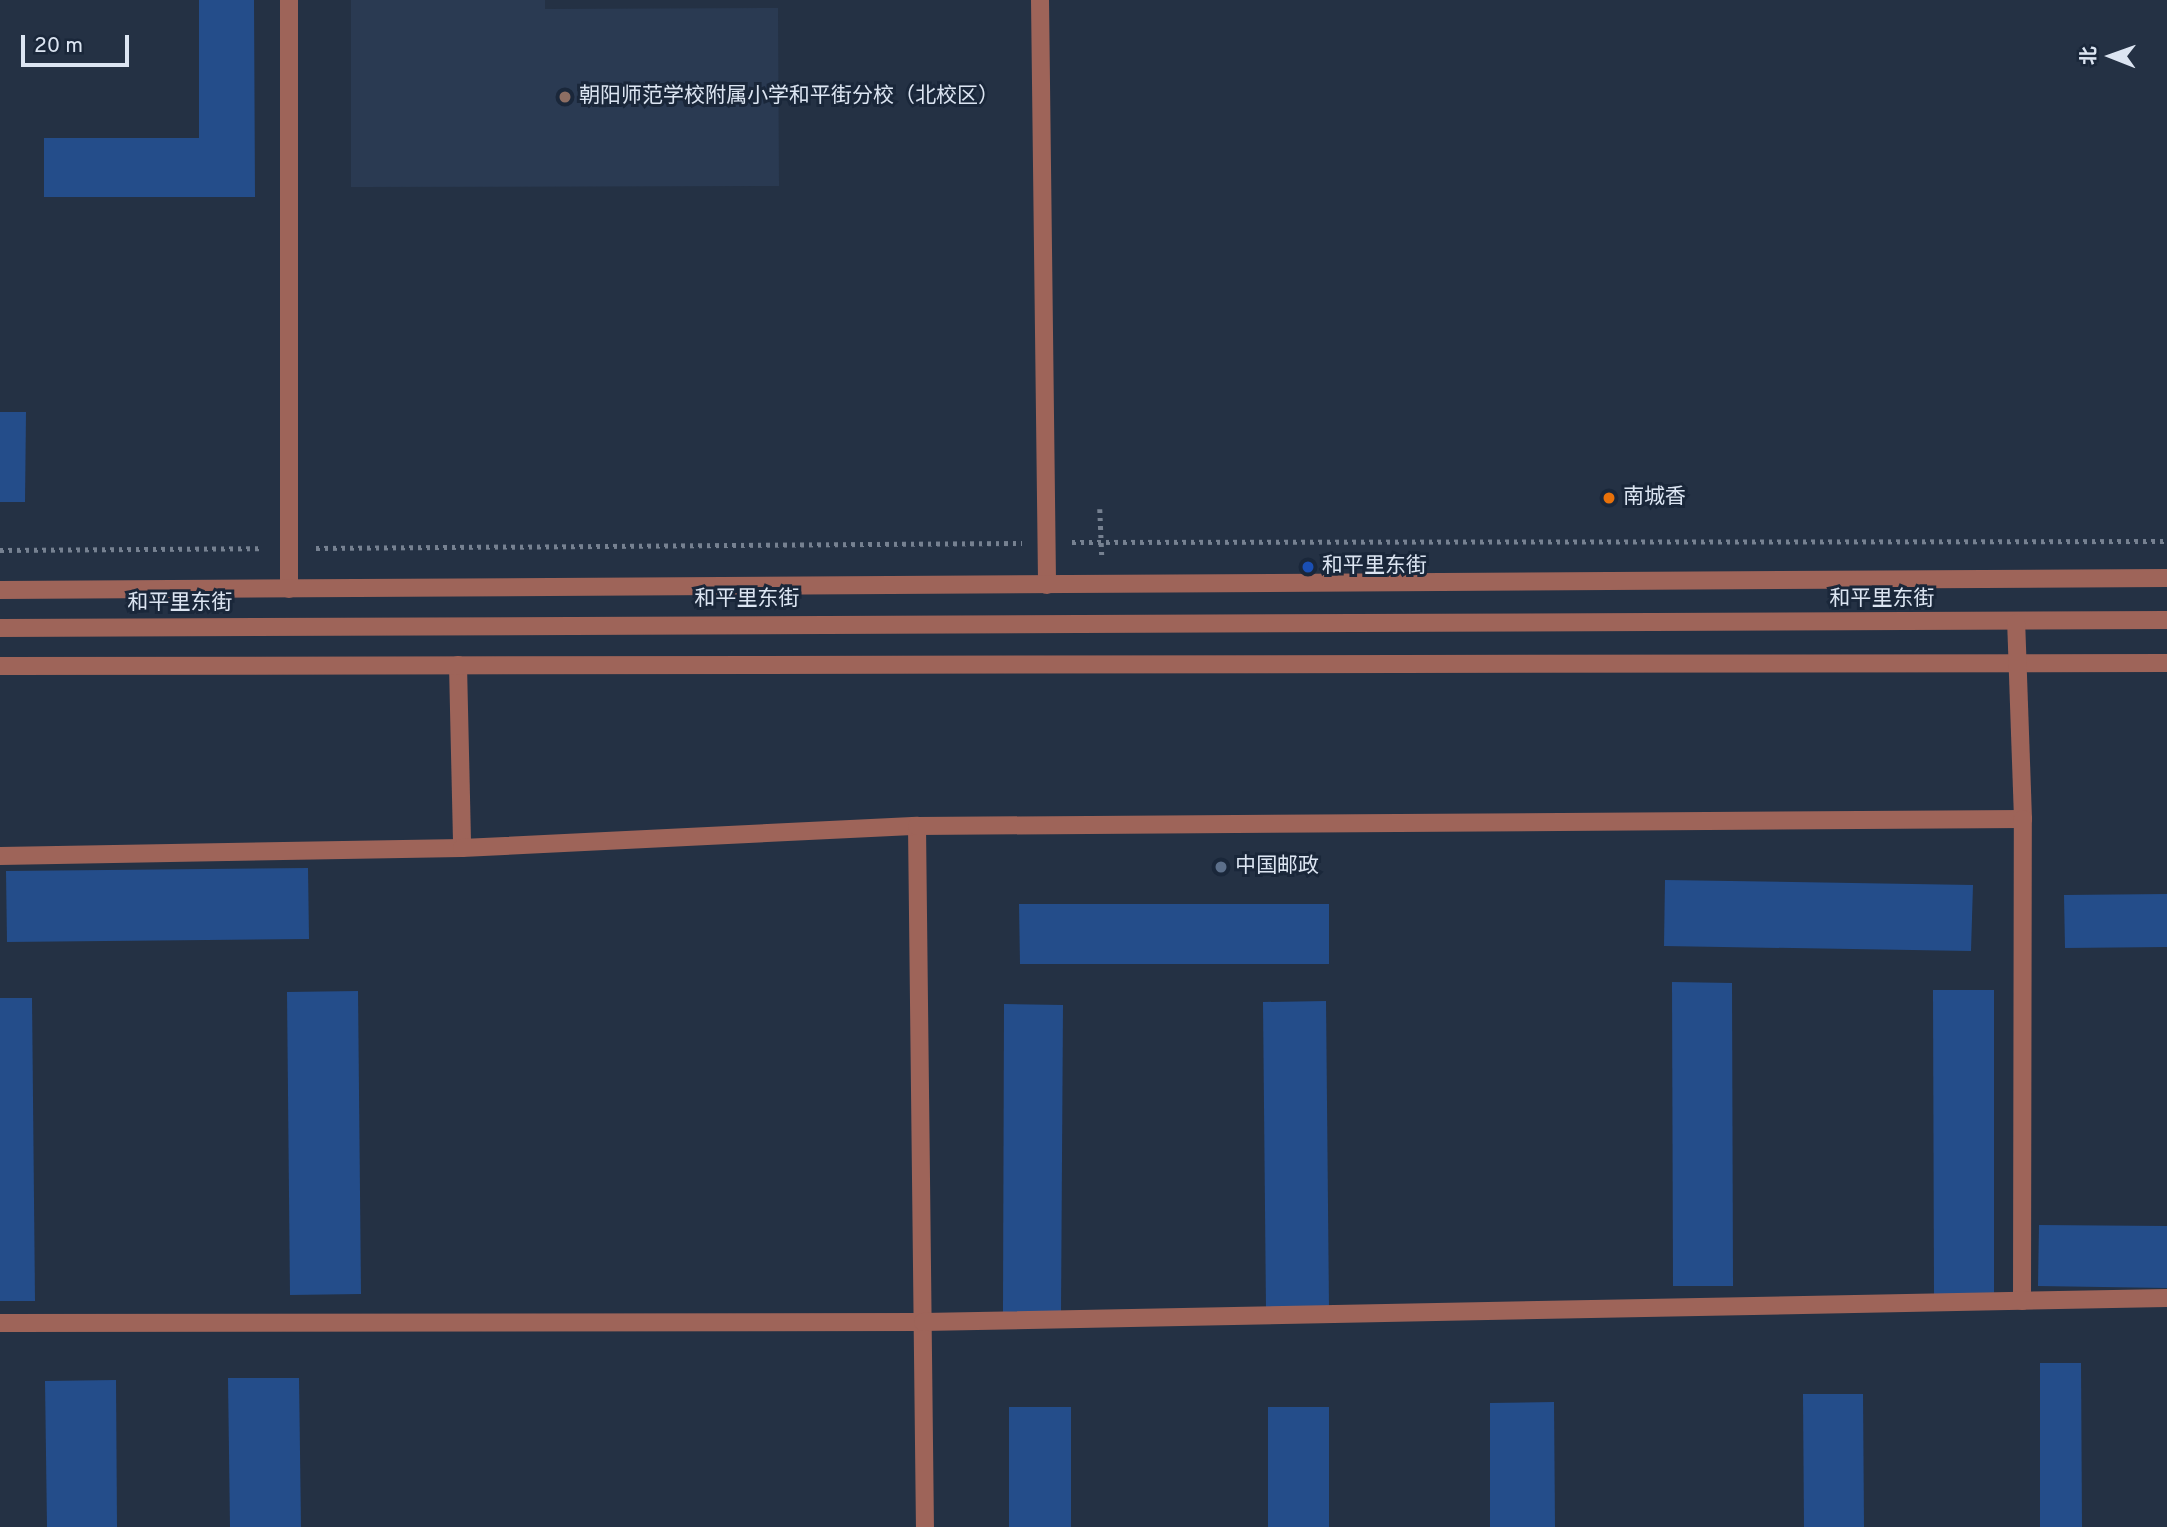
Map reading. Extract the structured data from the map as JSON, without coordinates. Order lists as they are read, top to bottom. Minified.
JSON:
{"streets":{"street":["和平里东街"]},"places":["朝阳师范学校附属小学和平街分校（北校区）","南城香","和平里东街","中国邮政"],"scale_bar":"20 m","north":"left"}
